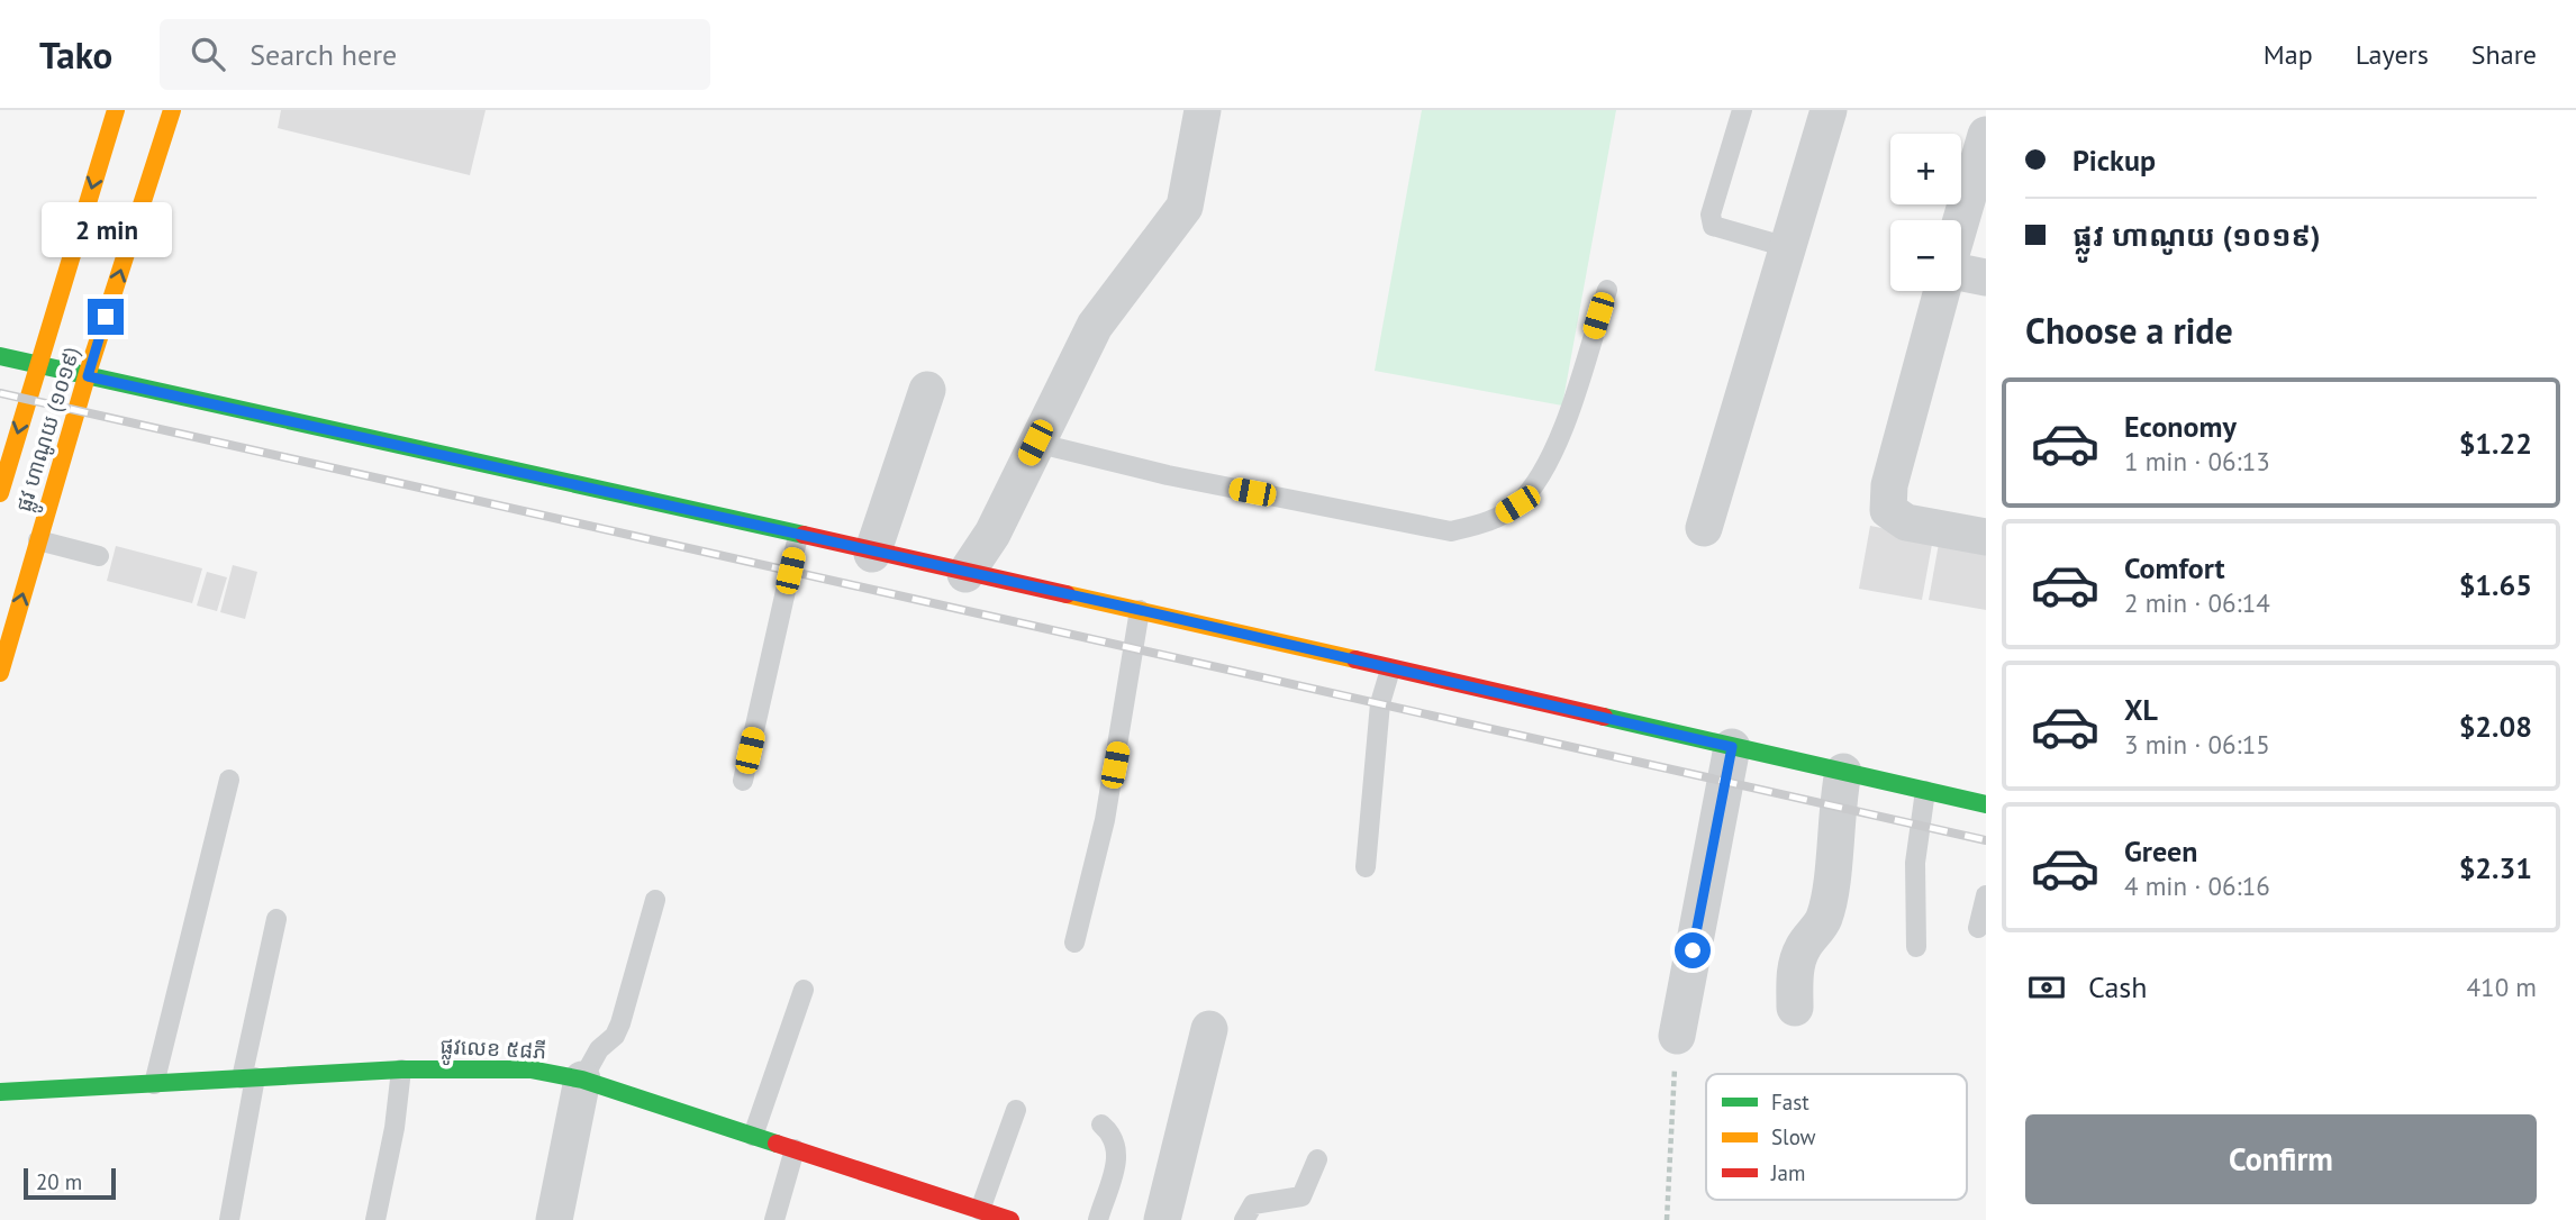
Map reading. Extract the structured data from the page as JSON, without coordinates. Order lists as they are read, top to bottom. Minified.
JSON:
{"streets":{"street":["ផ្លូវ ហាណូយ (១០១៩)","ផ្លូវលេខ ៥៨ភី"]},"legend":["Fast","Slow","Jam"],"scale_bar":"20 m","page":{"header":"Tako","search":"Search here","nav":["Map","Layers","Share"],"banner":["Pickup","ផ្លូវ ហាណូយ (១០១៩)"],"map_buttons":["+","−"],"bubble":"2 min","heading":"Choose a ride","list":[{"name":"Economy","note":"1 min · 06:13","value":"$1.22"},{"name":"Comfort","note":"2 min · 06:14","value":"$1.65"},{"name":"XL","note":"3 min · 06:15","value":"$2.08"},{"name":"Green","note":"4 min · 06:16","value":"$2.31"}],"pay":["Cash","410 m"],"buttons":"Confirm","scale":"20 m"}}
